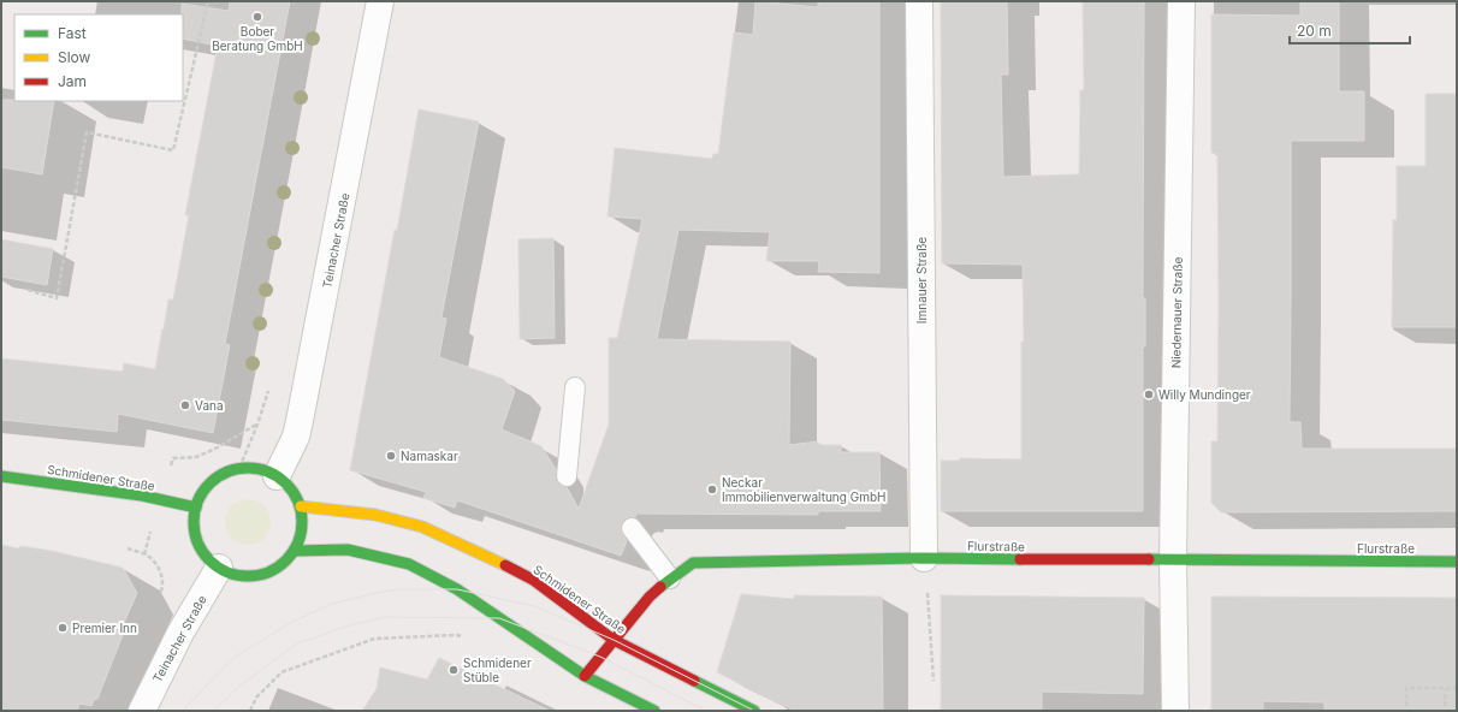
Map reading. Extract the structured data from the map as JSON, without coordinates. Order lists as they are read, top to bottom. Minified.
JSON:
{"streets":{"main road":["Schmidener Straße","Flurstraße"],"street":["Teinacher Straße","Imnauer Straße","Niedernauer Straße"]},"crossings":[["Teinacher Straße","Schmidener Straße"],["Imnauer Straße","Flurstraße"],["Niedernauer Straße","Flurstraße"],["Schmidener Straße","Flurstraße"]],"places":["Bober Beratung GmbH","Willy Mundinger","Vana","Namaskar","Neckar Immobilienverwaltung GmbH","Premier Inn","Schmidener Stüble"],"legend":["Fast","Slow","Jam"],"scale_bar":"20 m"}
